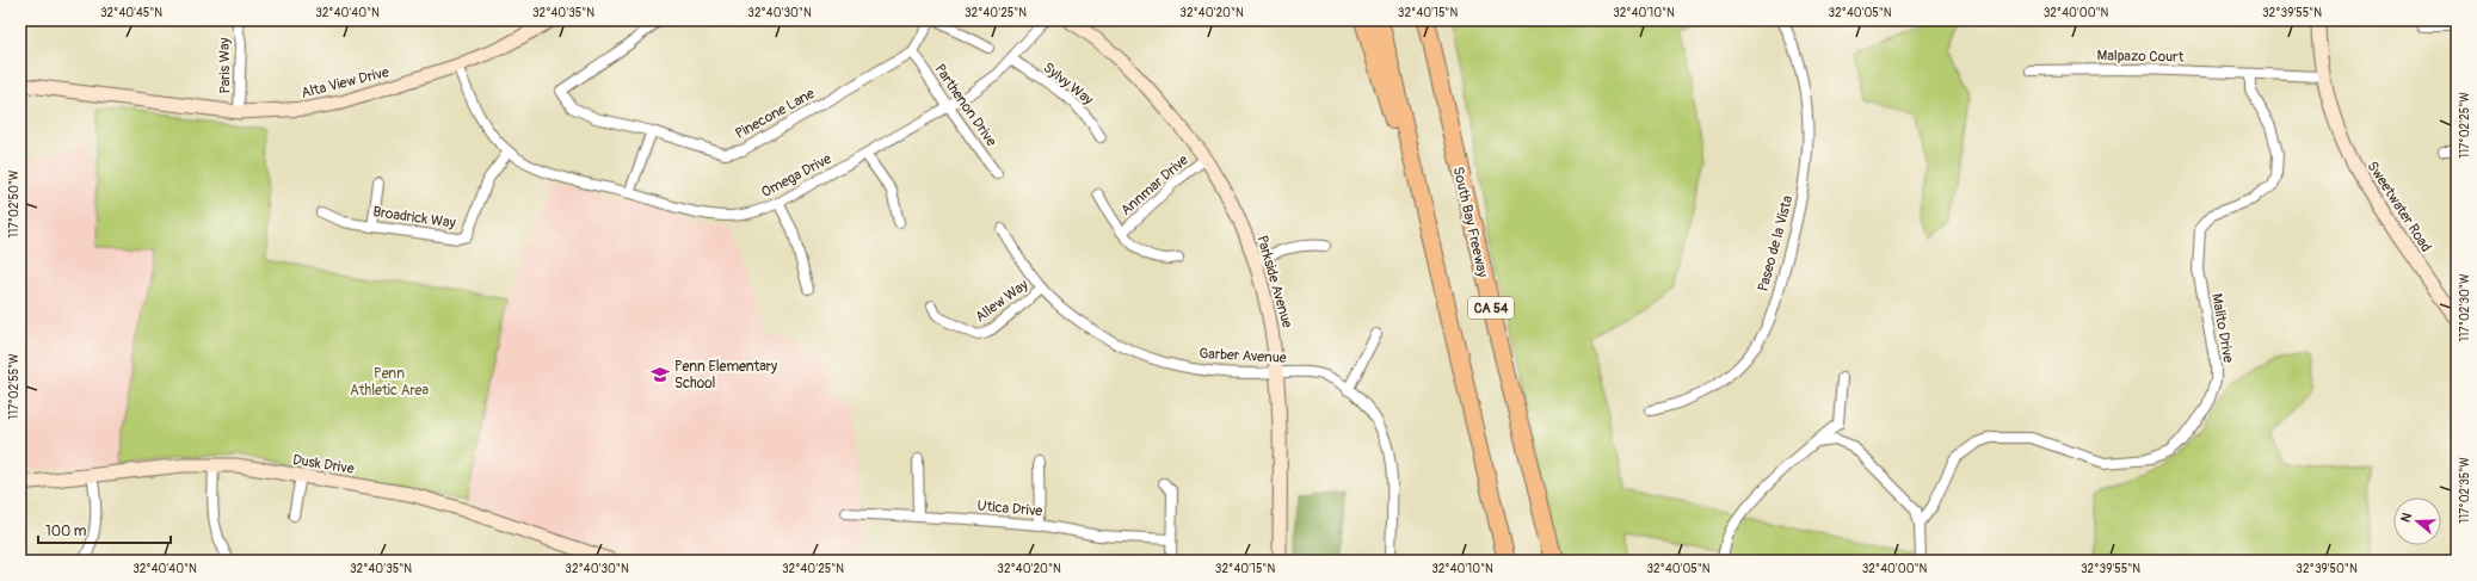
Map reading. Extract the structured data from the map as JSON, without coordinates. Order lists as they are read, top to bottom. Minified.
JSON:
{"streets":{"highway":["South Bay Freeway","CA 54"],"street":["Malpazo Court","Paris Way","Alta View Drive","Sylvy Way","Parthenon Drive","Pinecone Lane","Omega Drive","Annmar Drive","Sweetwater Road","Broadrick Way","Paseo de la Vista","Parkside Avenue","Allew Way","Malito Drive","Garber Avenue","Dusk Drive","Utica Drive"]},"crossings":[["Malpazo Court","Malito Drive"],["Paris Way","Alta View Drive"],["Alta View Drive","Omega Drive"],["Sylvy Way","Omega Drive"],["Parthenon Drive","Pinecone Lane"],["Parthenon Drive","Omega Drive"],["Omega Drive","Broadrick Way"],["Annmar Drive","Parkside Avenue"],["Parkside Avenue","Garber Avenue"],["Allew Way","Garber Avenue"]],"parks":["Penn Athletic Area"],"places":{"school or university":["Penn Elementary School"]},"scale_bar":"100 m","north":"left","coordinates":["32°40'45\"N","32°40'40\"N","32°40'35\"N","32°40'30\"N","32°40'25\"N","32°40'20\"N","32°40'15\"N","32°40'10\"N","32°40'05\"N","32°40'00\"N","32°39'55\"N","117°02'25\"W","117°02'50\"W","117°02'30\"W","117°02'55\"W","117°02'35\"W","32°39'50\"N"]}
